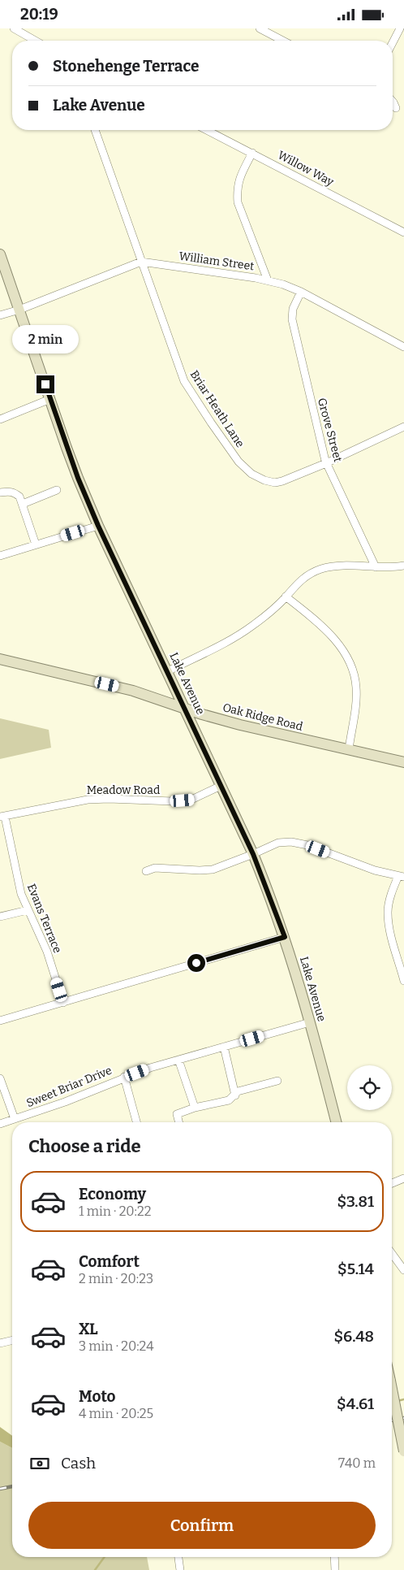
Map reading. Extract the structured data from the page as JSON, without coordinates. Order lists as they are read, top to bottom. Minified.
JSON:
{"streets":{"main road":["Lake Avenue","Oak Ridge Road"],"street":["Willow Way","William Street","Briar Heath Lane","Grove Street","Meadow Road","Evans Terrace","Sweet Briar Drive"]},"crossings":[["William Street","Briar Heath Lane"],["William Street","Grove Street"],["William Street","Lake Avenue"],["Briar Heath Lane","Grove Street"],["Lake Avenue","Oak Ridge Road"],["Lake Avenue","Meadow Road"],["Lake Avenue","Sweet Briar Drive"],["Meadow Road","Evans Terrace"]],"page":{"status":"20:19","banner":["Stonehenge Terrace","Lake Avenue"],"bubble":"2 min","heading":"Choose a ride","list":[{"name":"Economy","note":"1 min · 20:22","value":"$3.81"},{"name":"Comfort","note":"2 min · 20:23","value":"$5.14"},{"name":"XL","note":"3 min · 20:24","value":"$6.48"},{"name":"Moto","note":"4 min · 20:25","value":"$4.61"}],"pay":["Cash","740 m"],"buttons":"Confirm"}}
